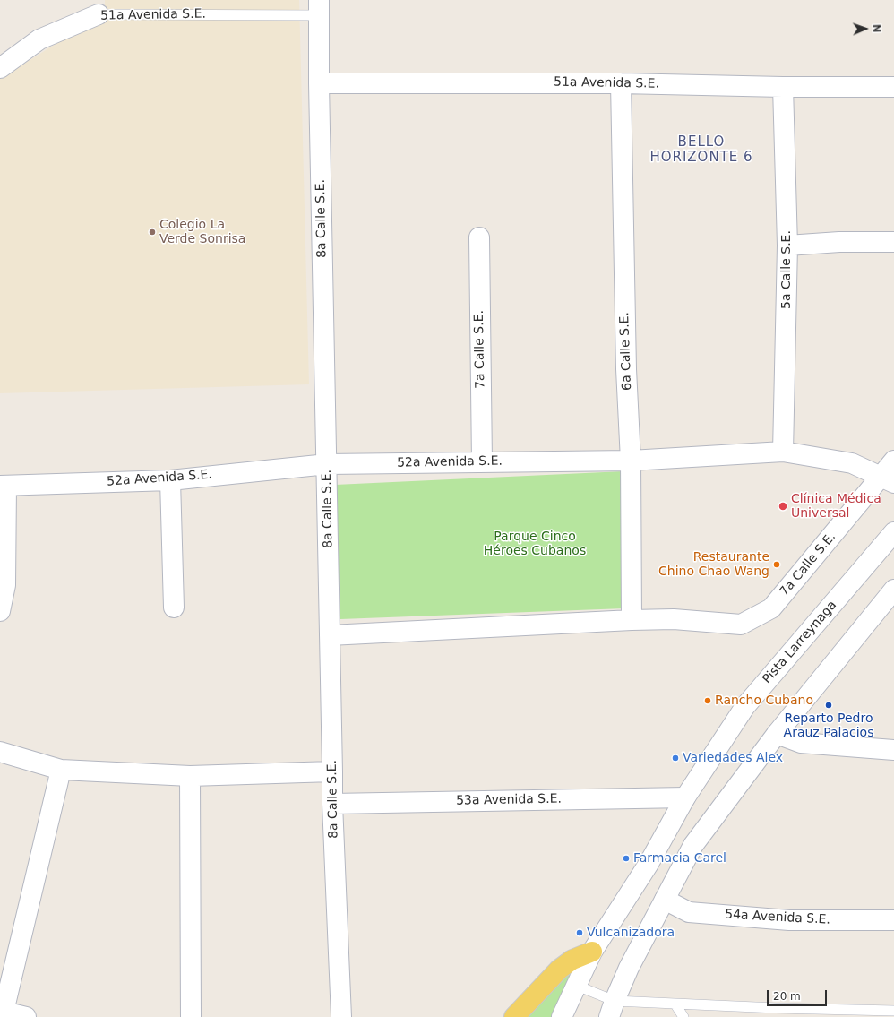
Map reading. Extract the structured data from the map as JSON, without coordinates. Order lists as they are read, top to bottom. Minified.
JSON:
{"streets":{"street":["51a Avenida S.E.","8a Calle S.E.","5a Calle S.E.","7a Calle S.E.","6a Calle S.E.","52a Avenida S.E.","Pista Larreynaga","53a Avenida S.E.","54a Avenida S.E."]},"crossings":[["51a Avenida S.E.","8a Calle S.E."],["51a Avenida S.E.","5a Calle S.E."],["51a Avenida S.E.","6a Calle S.E."],["8a Calle S.E.","52a Avenida S.E."],["8a Calle S.E.","53a Avenida S.E."],["5a Calle S.E.","52a Avenida S.E."],["7a Calle S.E.","6a Calle S.E."],["7a Calle S.E.","52a Avenida S.E."],["6a Calle S.E.","52a Avenida S.E."],["Pista Larreynaga","53a Avenida S.E."]],"districts":["BELLO HORIZONTE 6"],"parks":["Parque Cinco Héroes Cubanos"],"places":["Colegio La Verde Sonrisa","Clínica Médica Universal","Restaurante Chino Chao Wang","Rancho Cubano","Reparto Pedro Arauz Palacios","Variedades Alex","Farmacia Carel","Vulcanizadora"],"scale_bar":"20 m","north":"right"}
